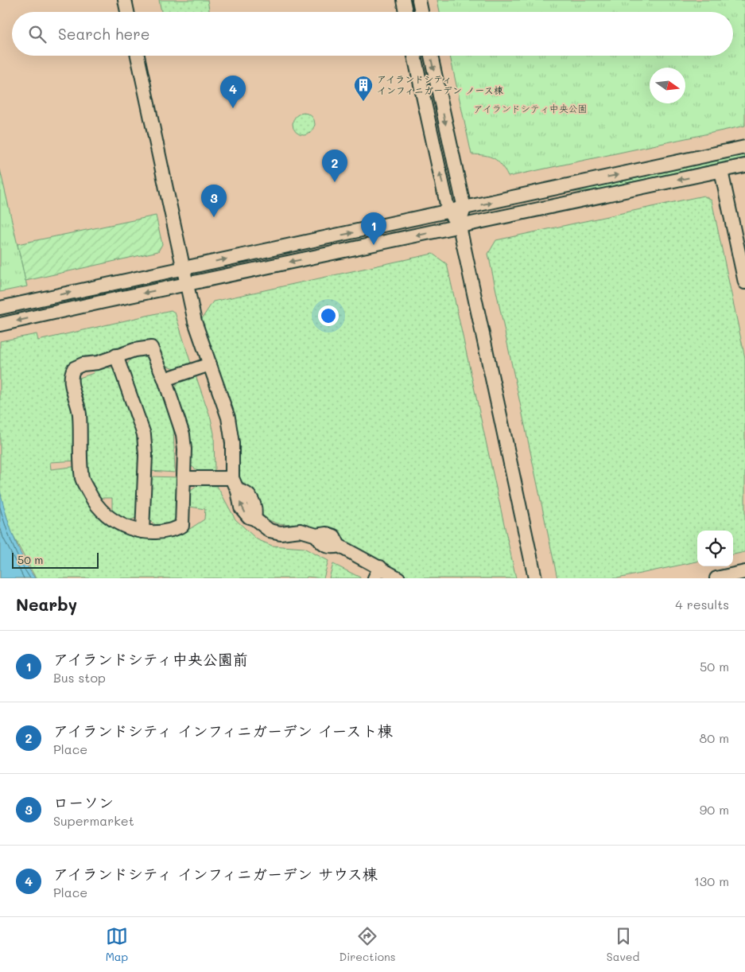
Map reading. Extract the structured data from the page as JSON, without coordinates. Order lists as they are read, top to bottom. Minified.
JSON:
{"parks":["アイランドシティ中央公園"],"places":{"building":["アイランドシティ インフィニガーデン ノース棟"]},"scale_bar":"50 m","north":"right","page":{"search":"Search here","pins":["4","2","3","1"],"scale":"50 m","heading":["Nearby","4 results"],"list":[{"mark":"1","name":"アイランドシティ中央公園前","note":"Bus stop","value":"50 m"},{"mark":"2","name":"アイランドシティ インフィニガーデン イースト棟","note":"Place","value":"80 m"},{"mark":"3","name":"ローソン","note":"Supermarket","value":"90 m"},{"mark":"4","name":"アイランドシティ インフィニガーデン サウス棟","note":"Place","value":"130 m"}],"nav":["Map","Directions","Saved"]}}
